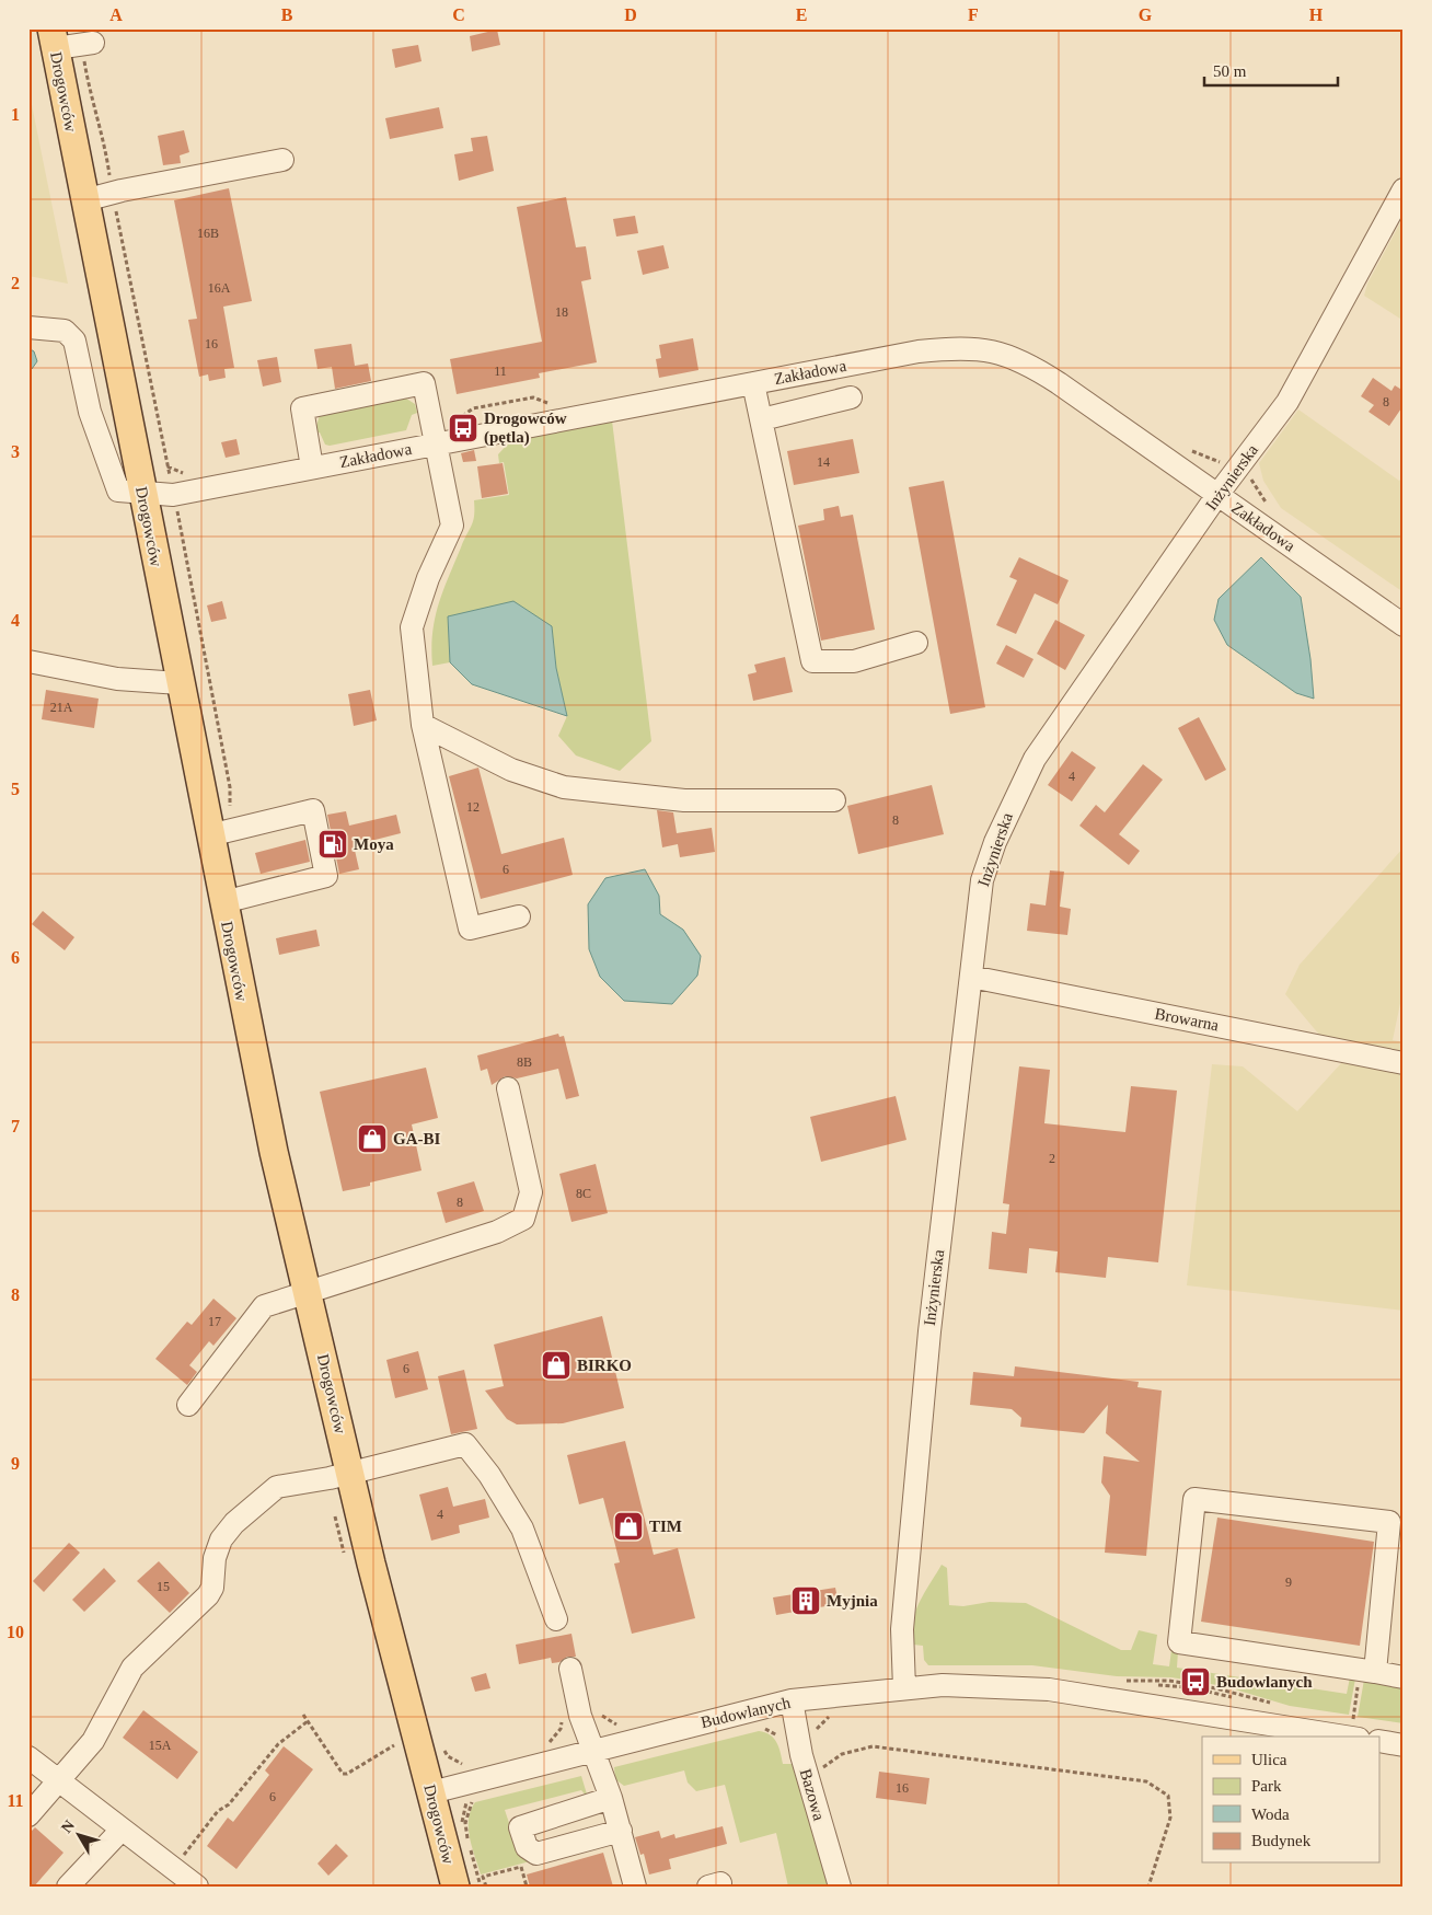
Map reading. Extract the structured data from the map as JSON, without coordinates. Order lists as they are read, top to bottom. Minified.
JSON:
{"streets":{"main road":["Drogowców"],"street":["Zakładowa","Inżynierska","Browarna","Budowlanych","Bazowa"]},"crossings":[["Drogowców","Zakładowa"],["Drogowców","Budowlanych"],["Zakładowa","Inżynierska"],["Inżynierska","Browarna"],["Inżynierska","Budowlanych"],["Budowlanych","Bazowa"]],"places":{"bus stop":["Drogowców (pętla)","Budowlanych"],"fuel station":["Moya"],"shop":["GA-BI","BIRKO","TIM"],"building":["Myjnia"]},"house_numbers":["16B","16A","18","16","11","8","14","21A","4","12","8","6","8B","2","8C","8","17","6","4","9","15","15A","16","6"],"legend":["Ulica","Park","Woda","Budynek"],"scale_bar":"50 m","north":"top left","grid":{"columns":["A","B","C","D","E","F","G","H"],"rows":["1","2","3","4","5","6","7","8","9","10","11"]}}
